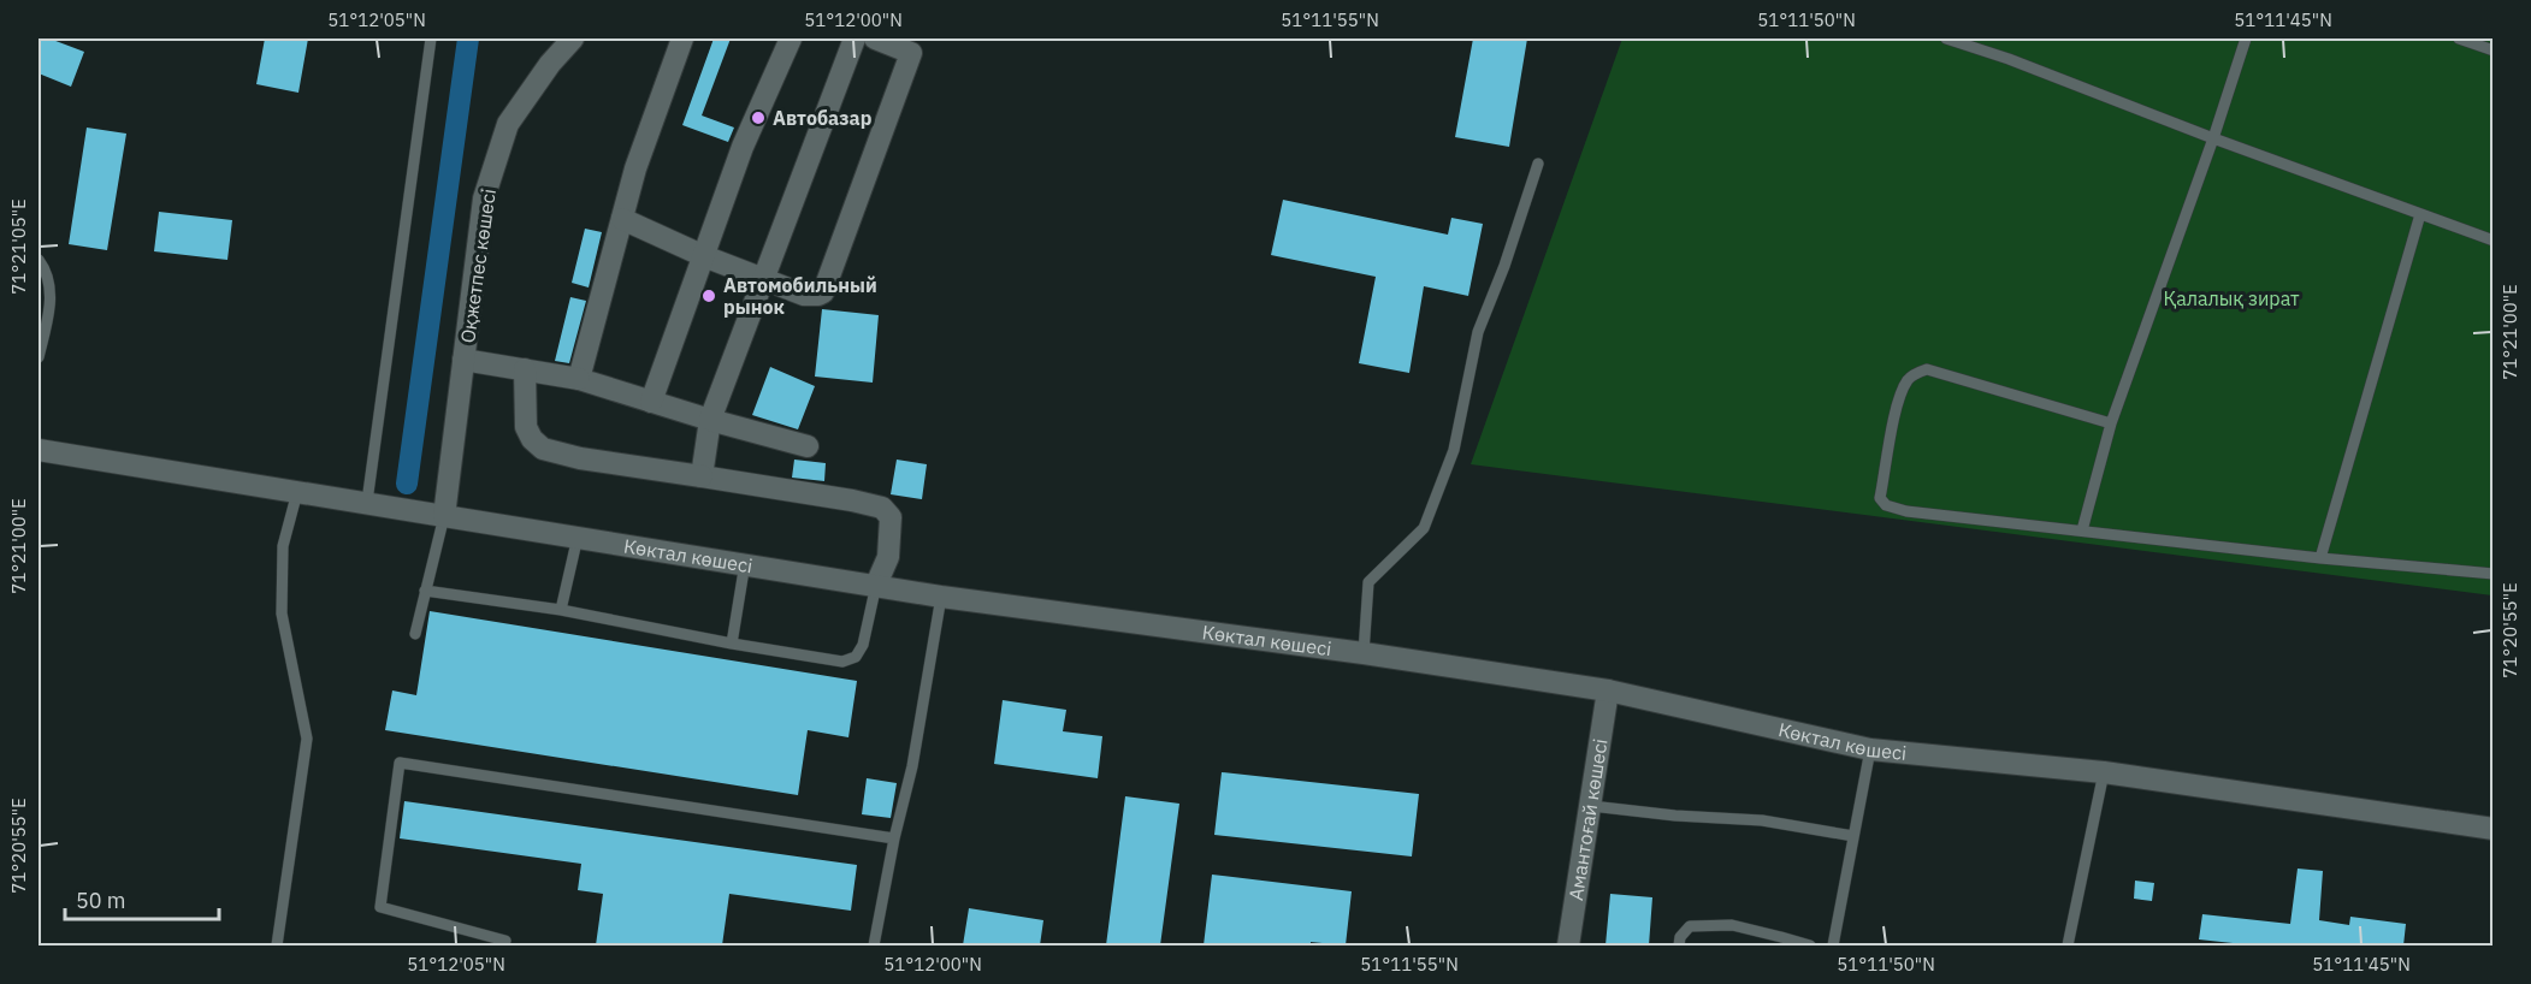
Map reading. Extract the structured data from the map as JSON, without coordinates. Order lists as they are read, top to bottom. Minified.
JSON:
{"streets":{"street":["Оқжетпес көшесі","Көктал көшесі","Амантоғай көшесі"]},"crossings":[["Оқжетпес көшесі","Көктал көшесі"],["Көктал көшесі","Амантоғай көшесі"]],"parks":["Қалалық зират"],"places":["Автобазар","Автомобильный рынок"],"scale_bar":"50 m","coordinates":["51°12'05\"N","51°12'00\"N","51°11'55\"N","51°11'50\"N","51°11'45\"N","71°21'05\"E","71°21'00\"E","71°20'55\"E"]}
